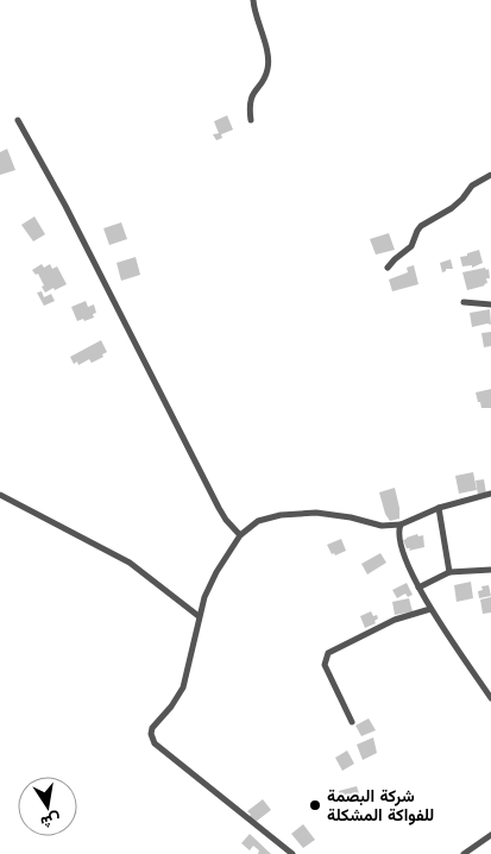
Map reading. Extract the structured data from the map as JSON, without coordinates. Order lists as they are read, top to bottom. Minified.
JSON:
{"places":["شركة البصمة للفواكة المشكلة"],"north":"bottom"}
